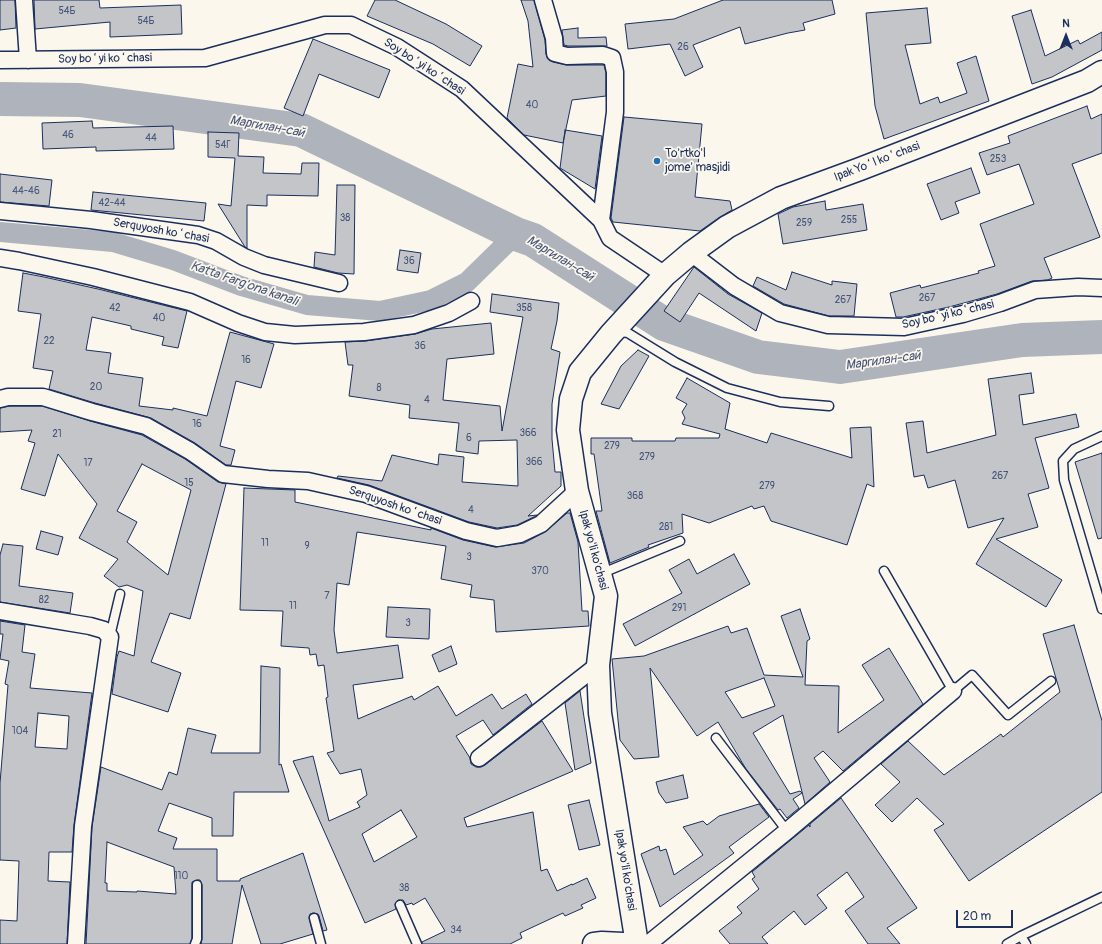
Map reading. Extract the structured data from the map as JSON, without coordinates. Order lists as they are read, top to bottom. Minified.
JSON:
{"streets":{"street":["Soy boʻyi koʻchasi","Ipak Yoʻl koʻchasi","Serquyosh koʻchasi","Ipak yo'li ko'chasi"]},"crossings":[["Soy boʻyi koʻchasi","Ipak Yoʻl koʻchasi"],["Ipak Yoʻl koʻchasi","Ipak yo'li ko'chasi"],["Serquyosh koʻchasi","Ipak yo'li ko'chasi"]],"water":["Маргилан-сай","Katta Farg'ona kanali"],"places":["To'rtko'l jome' masjidi"],"house_numbers":["54Б","54Б","26","40","46","44","54Г","253","44-46","42-44","38","255","259","36","267","267","42","358","40","22","36","16","20","8","4","16","366","21","6","279","279","366","17","267","15","279","368","4","281","11","9","3","370","7","82","11","291","3","104","110","38","34"],"scale_bar":"20 m","north":"top"}
